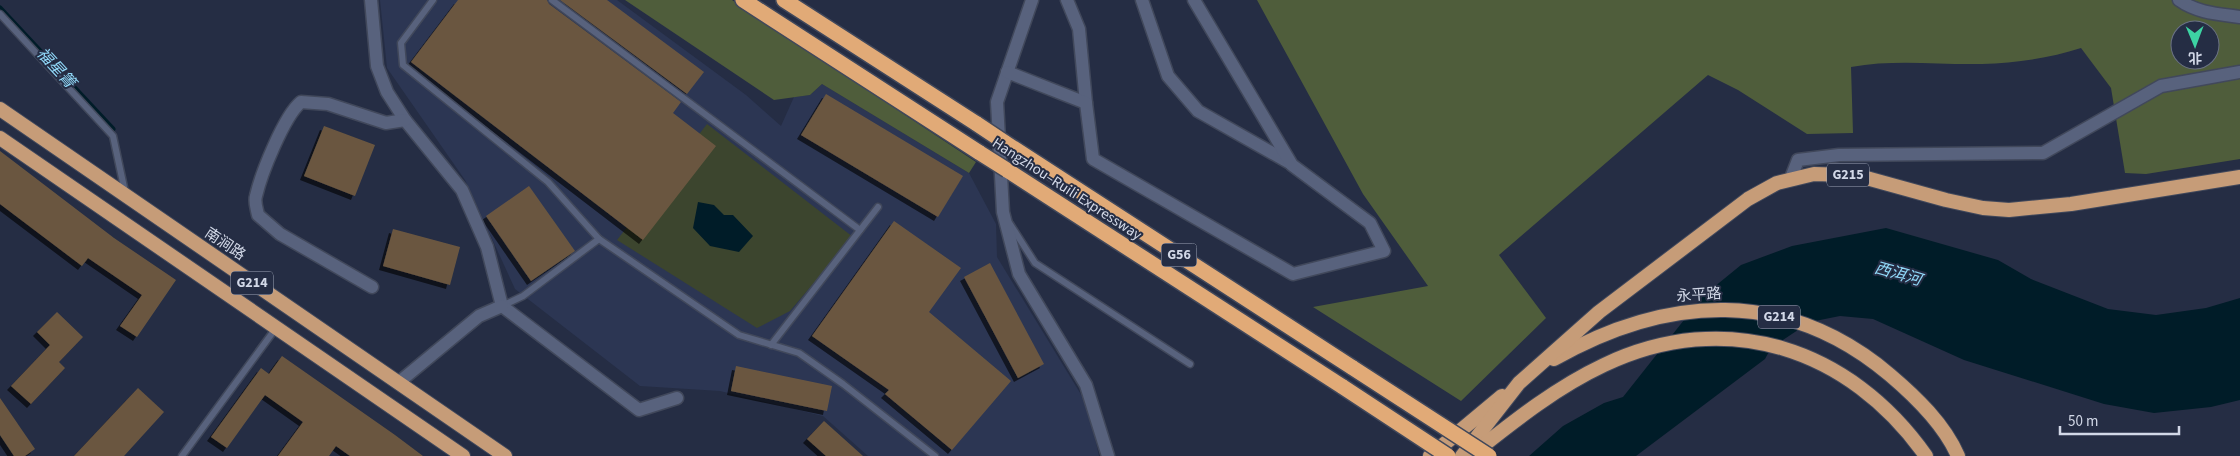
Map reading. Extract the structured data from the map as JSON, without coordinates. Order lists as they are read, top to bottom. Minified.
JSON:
{"streets":{"highway":["G215","Hangzhou–Ruili Expressway","南涧路","G56","G214","永平路"]},"crossings":[["G215","永平路"]],"water":["福星箐","西洱河"],"scale_bar":"50 m","north":"bottom"}
